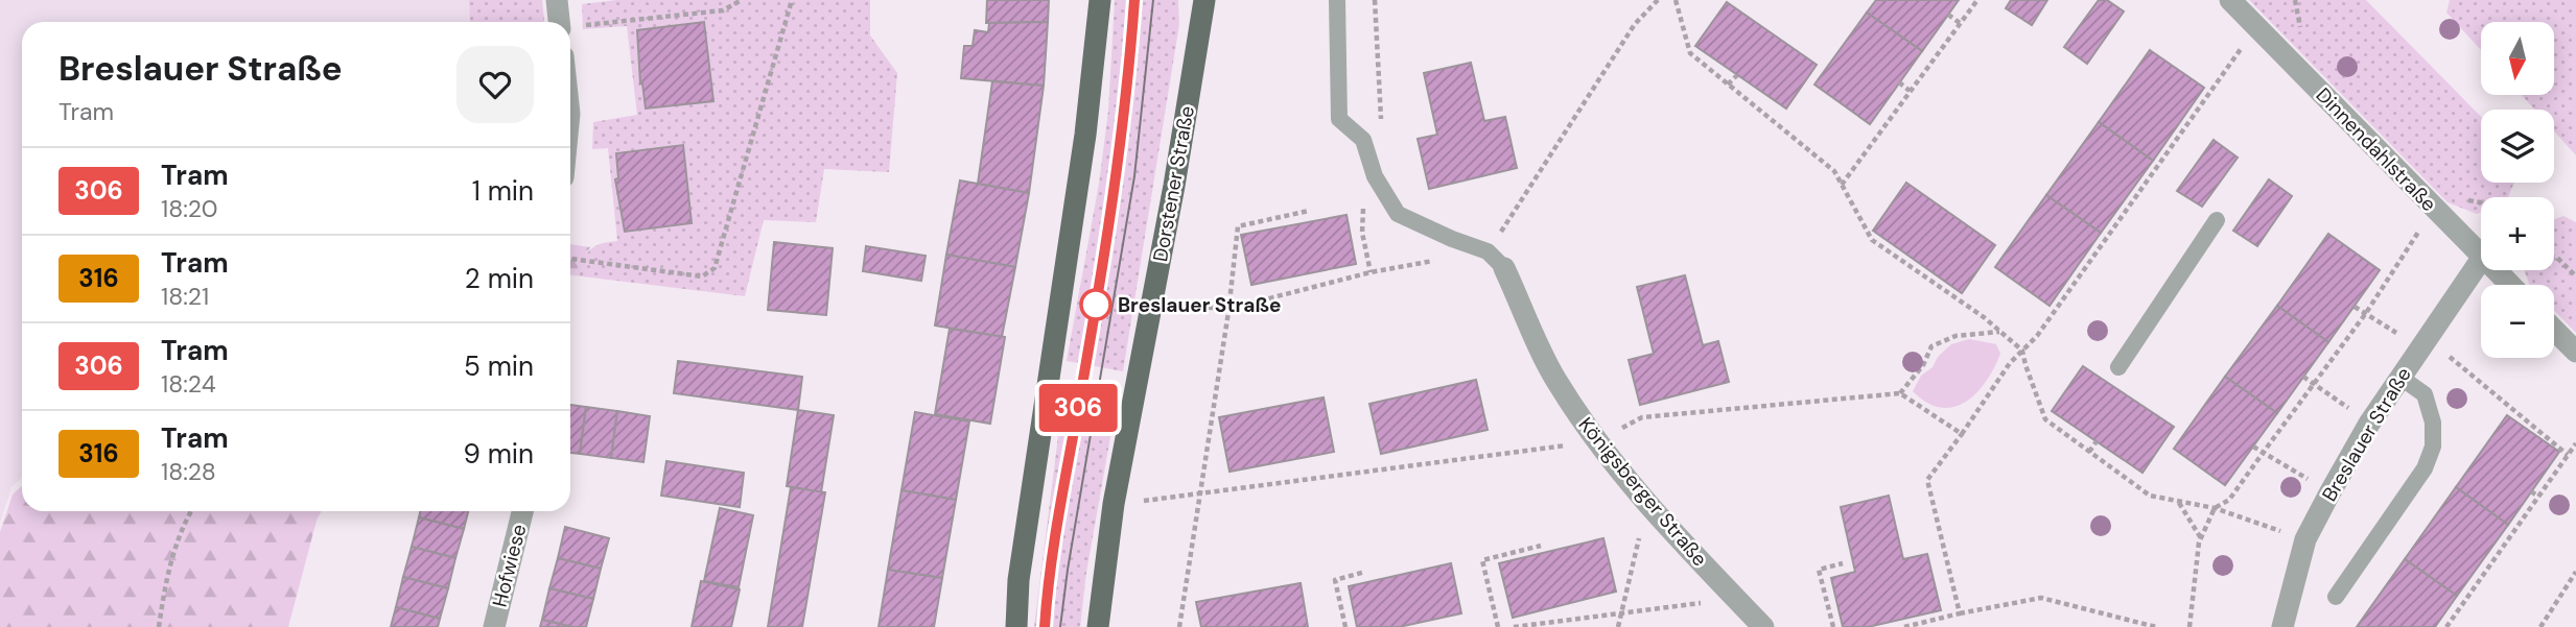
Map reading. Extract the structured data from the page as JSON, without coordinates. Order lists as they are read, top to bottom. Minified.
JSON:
{"streets":{"main road":["Dorstener Straße"],"street":["Dinnendahlstraße","Breslauer Straße","Königsberger Straße","Hofwiese"]},"places":["Breslauer Straße"],"lines":["tram line 306"],"north":"bottom","page":{"on_map":"306","map_buttons":["+","−"],"heading":["Breslauer Straße","Tram"],"list":[{"mark":"306","name":"Tram","note":"18:20","value":"1 min"},{"mark":"316","name":"Tram","note":"18:21","value":"2 min"},{"mark":"306","name":"Tram","note":"18:24","value":"5 min"},{"mark":"316","name":"Tram","note":"18:28","value":"9 min"}]}}
